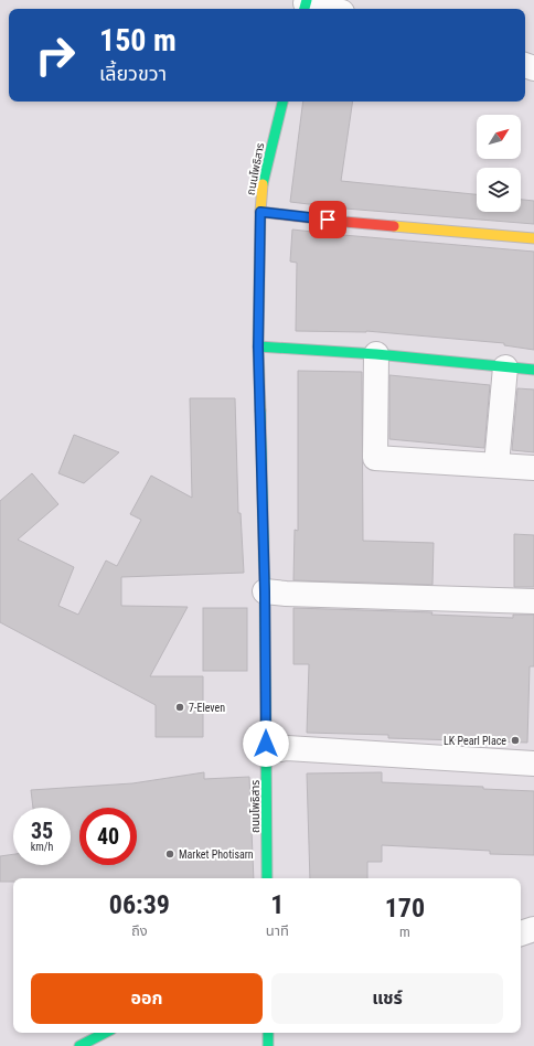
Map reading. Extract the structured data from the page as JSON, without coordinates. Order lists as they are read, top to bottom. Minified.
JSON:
{"streets":{"street":["ถนนโพธิสาร"]},"places":["7-Eleven","LK Pearl Place","Market Photisarn"],"north":"top right","page":{"turn":["150 m","เลี้ยวขวา"],"speed":"35 km/h","limit":"40","eta":["06:39","ถึง","1","นาที","170","m"],"buttons":["ออก","แชร์"]}}
